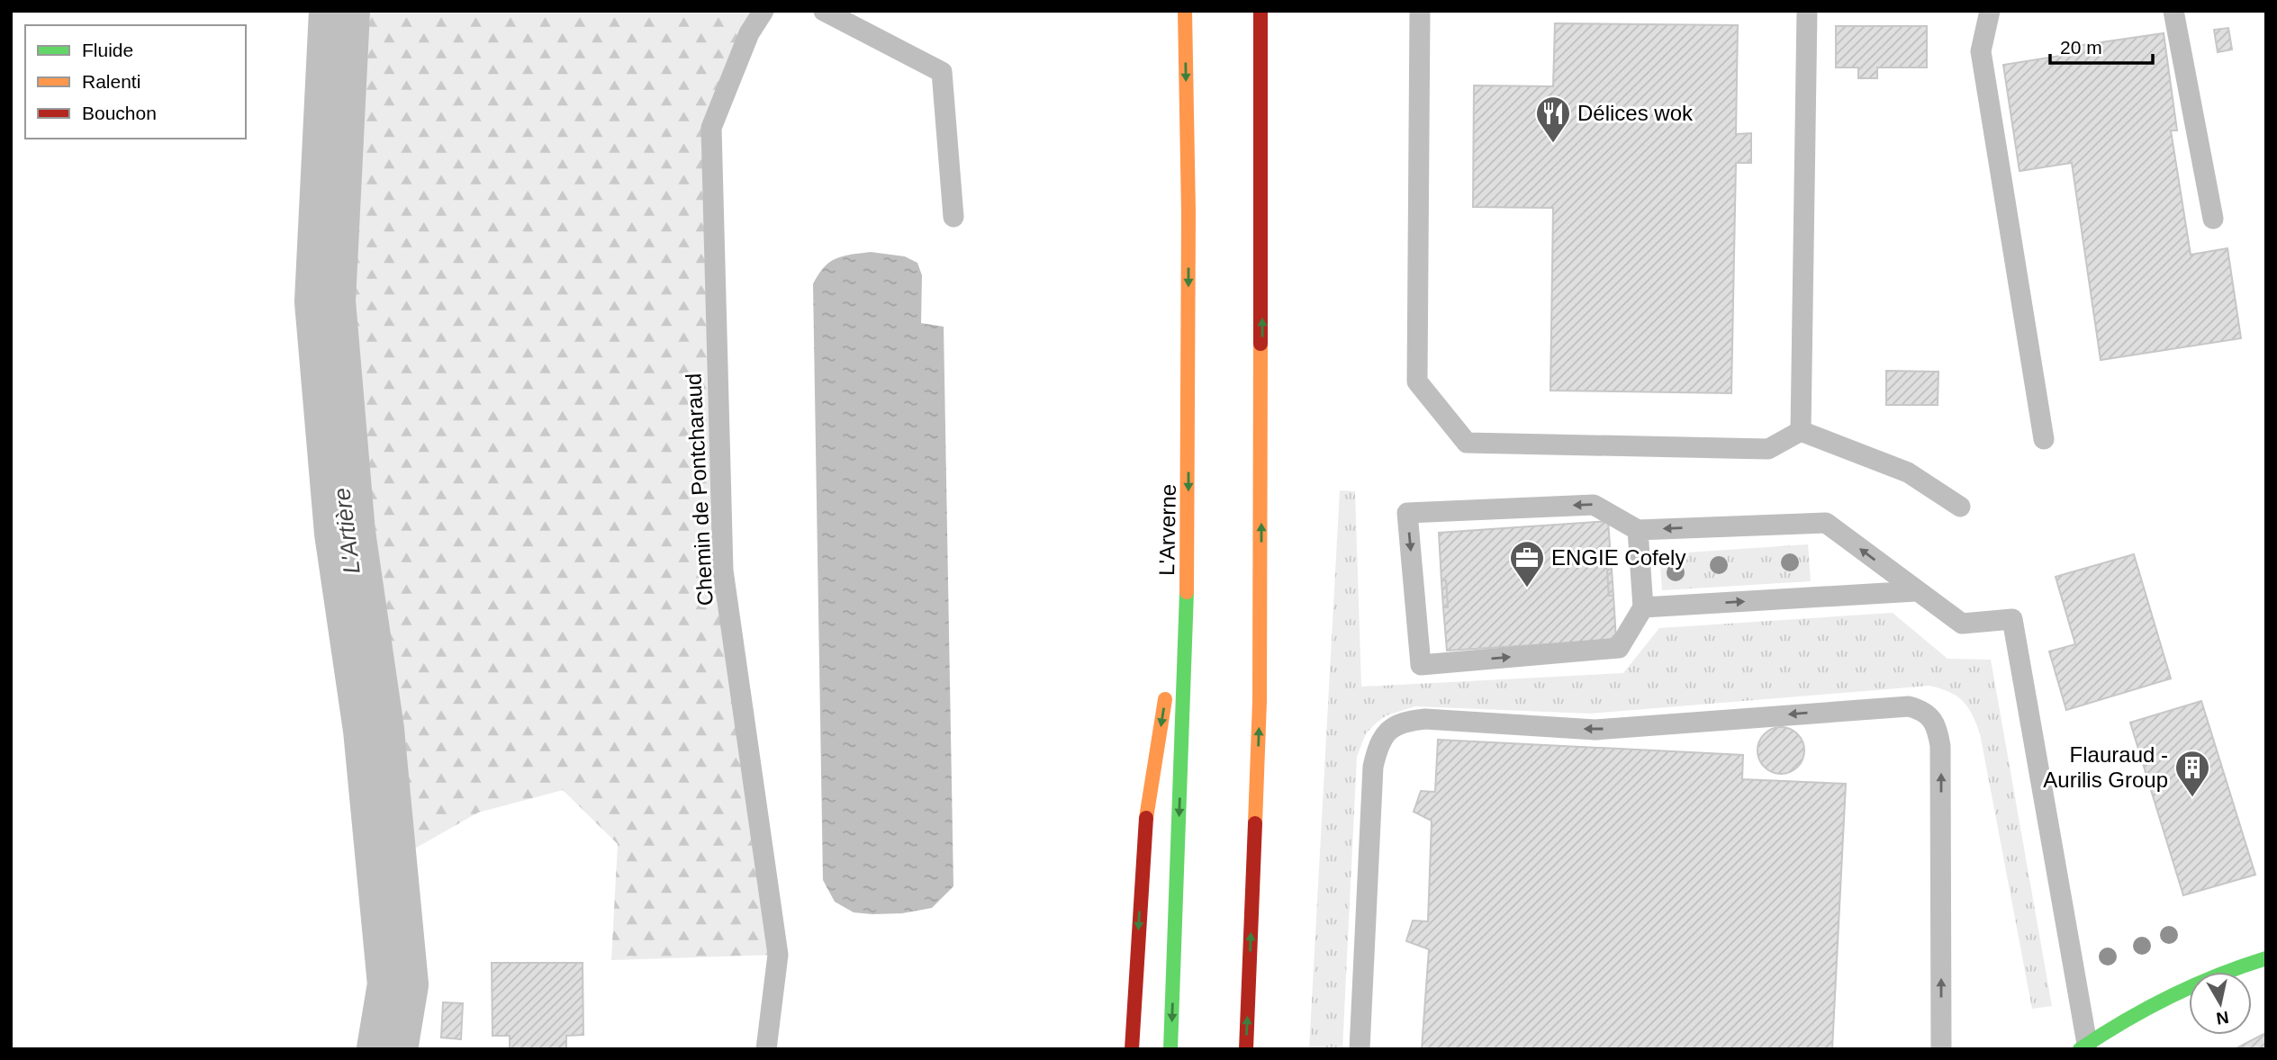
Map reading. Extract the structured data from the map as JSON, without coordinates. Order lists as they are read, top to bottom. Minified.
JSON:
{"streets":{"main road":["L'Arverne"],"lane":["Chemin de Pontcharaud"]},"water":["L'Artière"],"places":{"restaurant":["Délices wok"],"office":["ENGIE Cofely"],"building":["Flauraud - Aurilis Group"]},"legend":["Fluide","Ralenti","Bouchon"],"scale_bar":"20 m","north":"bottom"}
